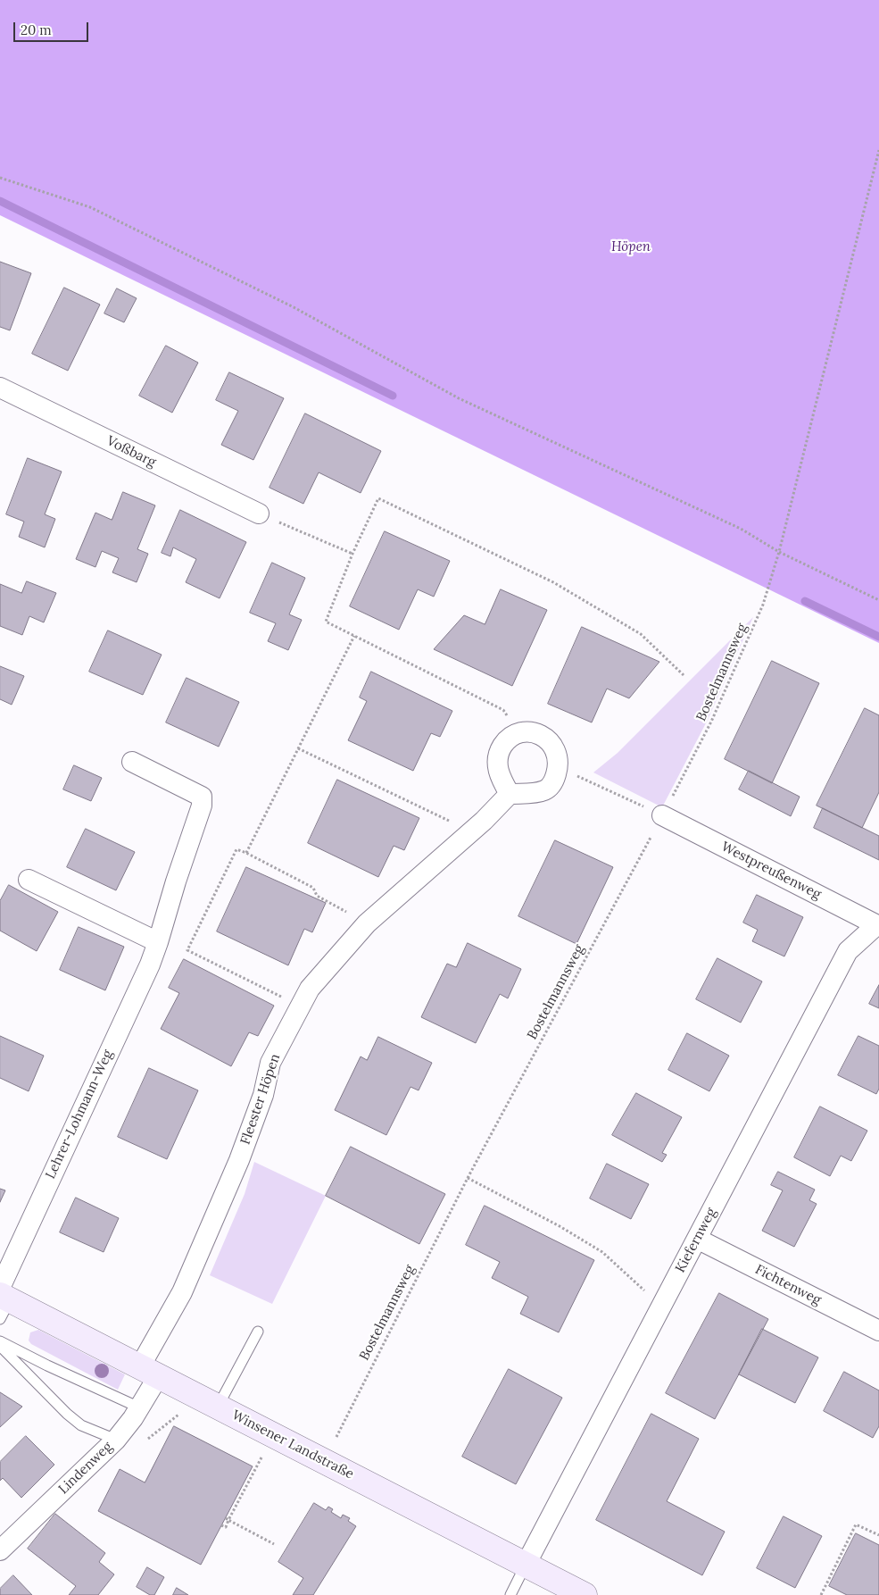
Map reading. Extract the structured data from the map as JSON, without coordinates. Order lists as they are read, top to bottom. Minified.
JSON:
{"streets":{"street":["Voßbarg","Westpreußenweg","Fleester Höpen","Lehrer-Lohmann-Weg","Kiefernweg","Fichtenweg","Winsener Landstraße","Lindenweg"],"path":["Bostelmannsweg"]},"crossings":[["Bostelmannsweg","Westpreußenweg"],["Westpreußenweg","Kiefernweg"],["Fleester Höpen","Winsener Landstraße"],["Fleester Höpen","Lindenweg"],["Lehrer-Lohmann-Weg","Winsener Landstraße"],["Kiefernweg","Fichtenweg"],["Kiefernweg","Winsener Landstraße"],["Winsener Landstraße","Lindenweg"]],"parks":["Höpen"],"scale_bar":"20 m"}
